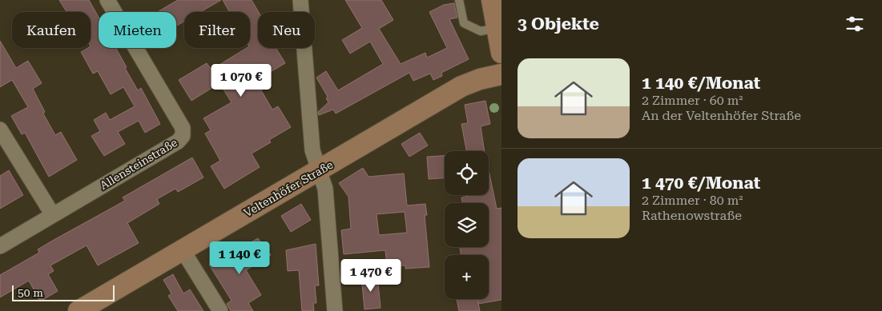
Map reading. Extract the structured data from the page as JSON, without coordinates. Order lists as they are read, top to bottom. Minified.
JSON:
{"streets":{"street":["Allensteinstraße","Veltenhöfer Straße"]},"scale_bar":"50 m","page":{"heading":"3 Objekte","chip":["Kaufen","Mieten","Filter","Neu"],"list":[{"name":"1 140 €/Monat","note":"2 Zimmer · 60 m² · An der Veltenhöfer Straße"},{"name":"1 470 €/Monat","note":"2 Zimmer · 80 m² · Rathenowstraße"}],"price":["1 070 €","1 140 €","1 470 €"],"map_buttons":"+","scale":"50 m"}}
